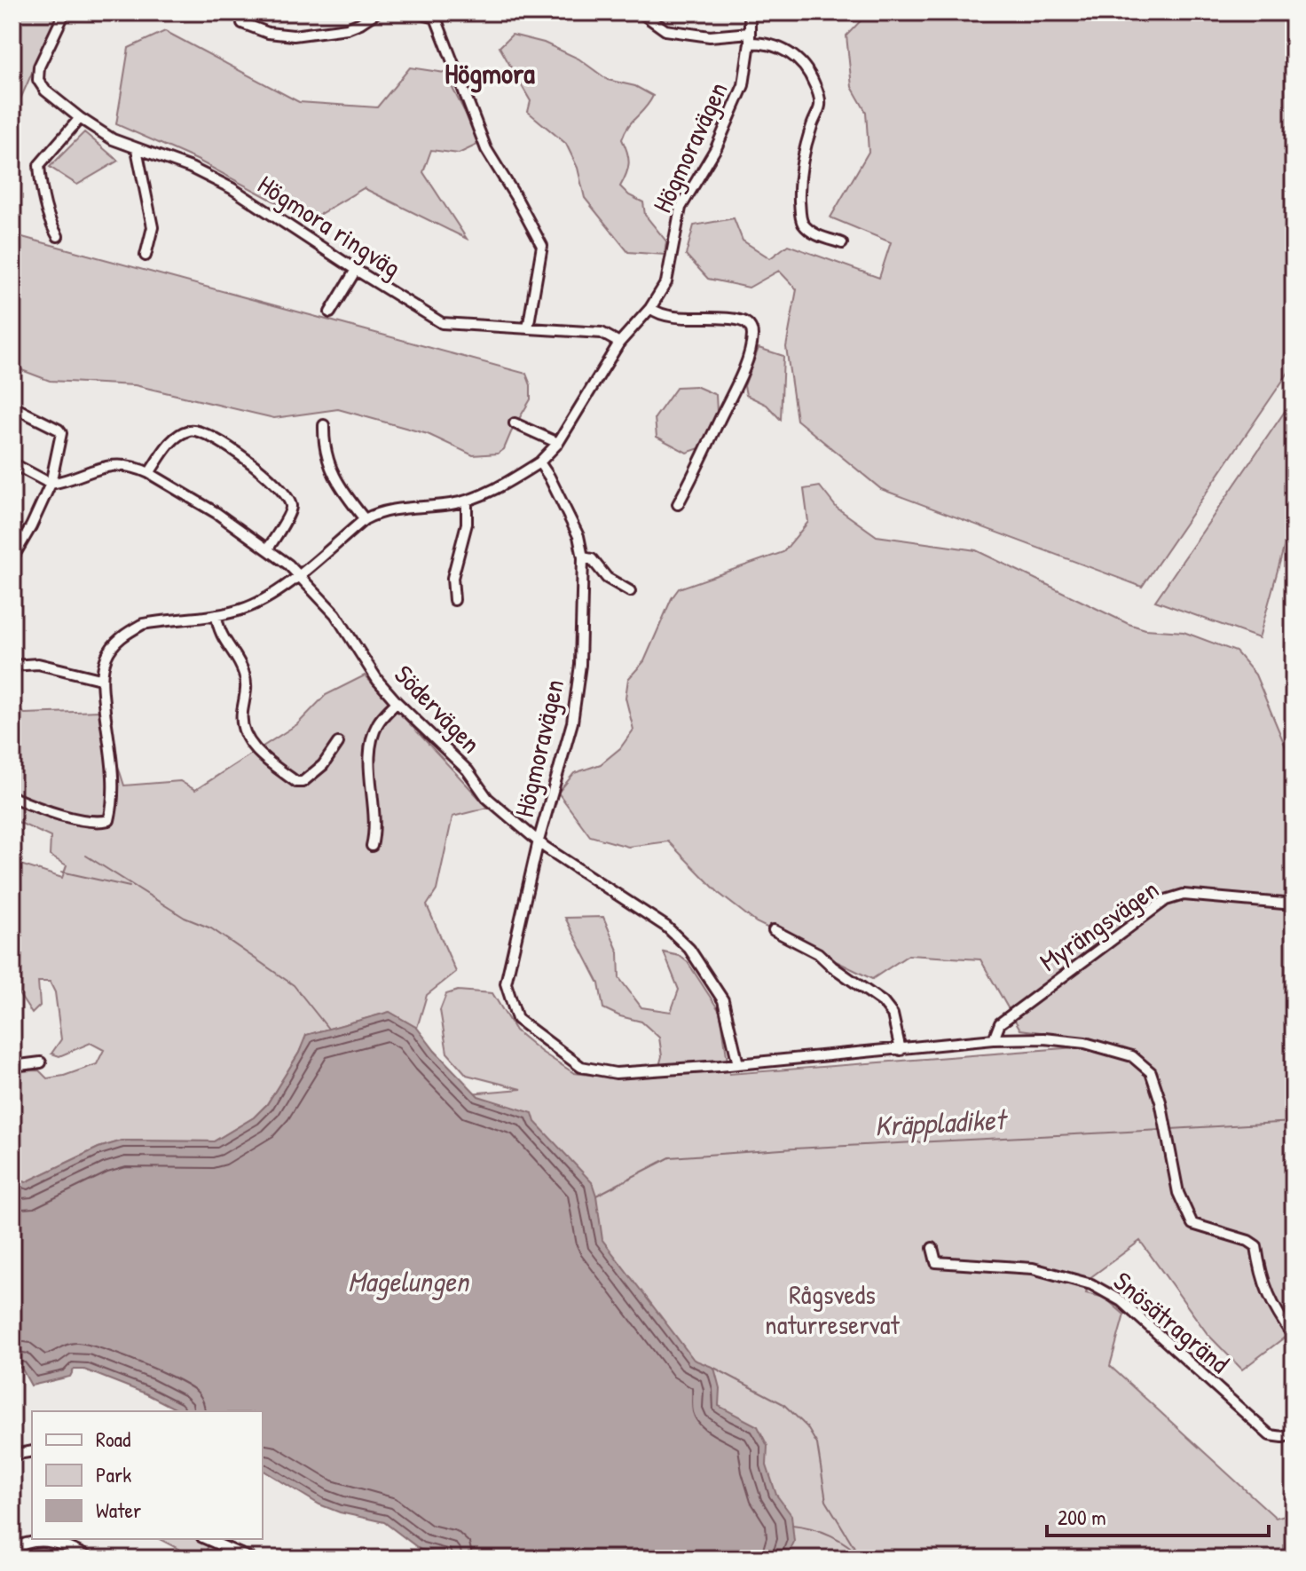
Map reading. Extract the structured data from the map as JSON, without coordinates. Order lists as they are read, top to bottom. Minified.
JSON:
{"streets":{"street":["Högmoravägen","Högmora ringväg","Södervägen","Myrängsvägen","Snösätragränd"]},"crossings":[["Högmoravägen","Högmora ringväg"],["Högmoravägen","Södervägen"],["Högmoravägen","Myrängsvägen"]],"districts":["Högmora"],"water":["Kräppladiket","Magelungen"],"parks":["Rågsveds naturreservat"],"legend":["Road","Park","Water"],"scale_bar":"200 m"}
